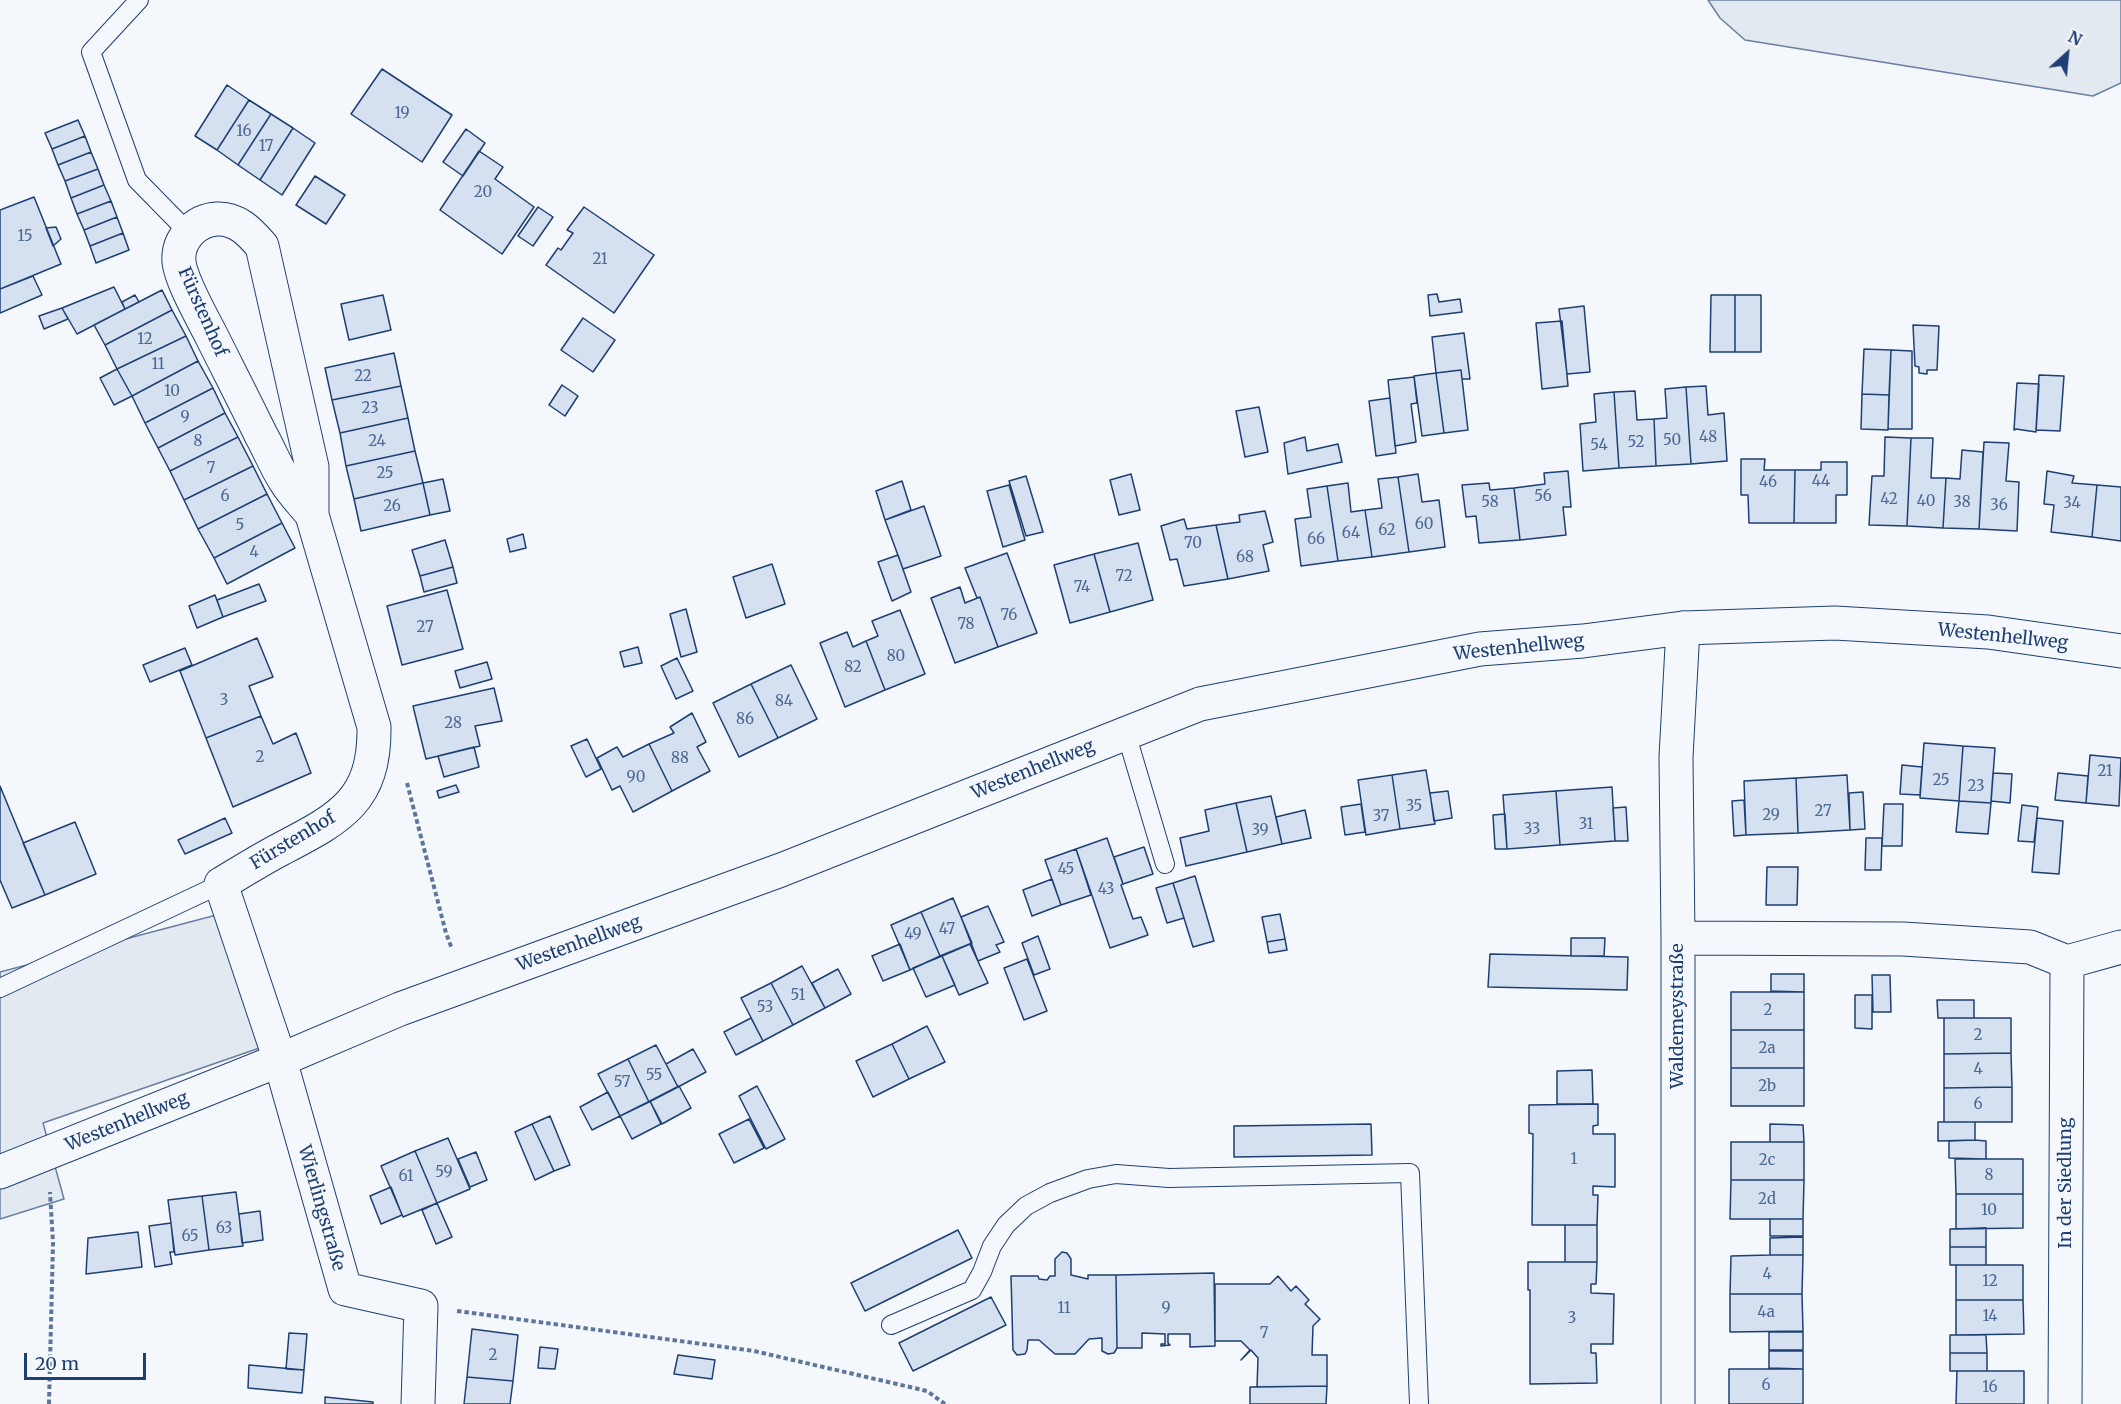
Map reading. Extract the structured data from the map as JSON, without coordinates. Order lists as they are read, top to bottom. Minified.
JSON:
{"streets":{"street":["Fürstenhof","Westenhellweg","Waldemeystraße","In der Siedlung","Wierlingstraße"]},"crossings":[["Westenhellweg","Waldemeystraße"],["Westenhellweg","Wierlingstraße"]],"house_numbers":["19","16","17","20","15","21","12","11","22","10","23","9","48","50","8","24","52","54","7","25","44","46","6","56","42","40","58","38","34","36","26","60","5","62","64","66","70","4","68","72","74","76","78","27","80","82","3","84","86","28","2","88","21","90","25","23","35","27","29","37","31","33","39","45","43","47","49","51","53","2","2","2a","4","55","57","2b","6","1","2c","59","8","61","2d","10","63","65","4","12","11","9","4a","14","3","7","2","6","16"],"scale_bar":"20 m","north":"top right"}
